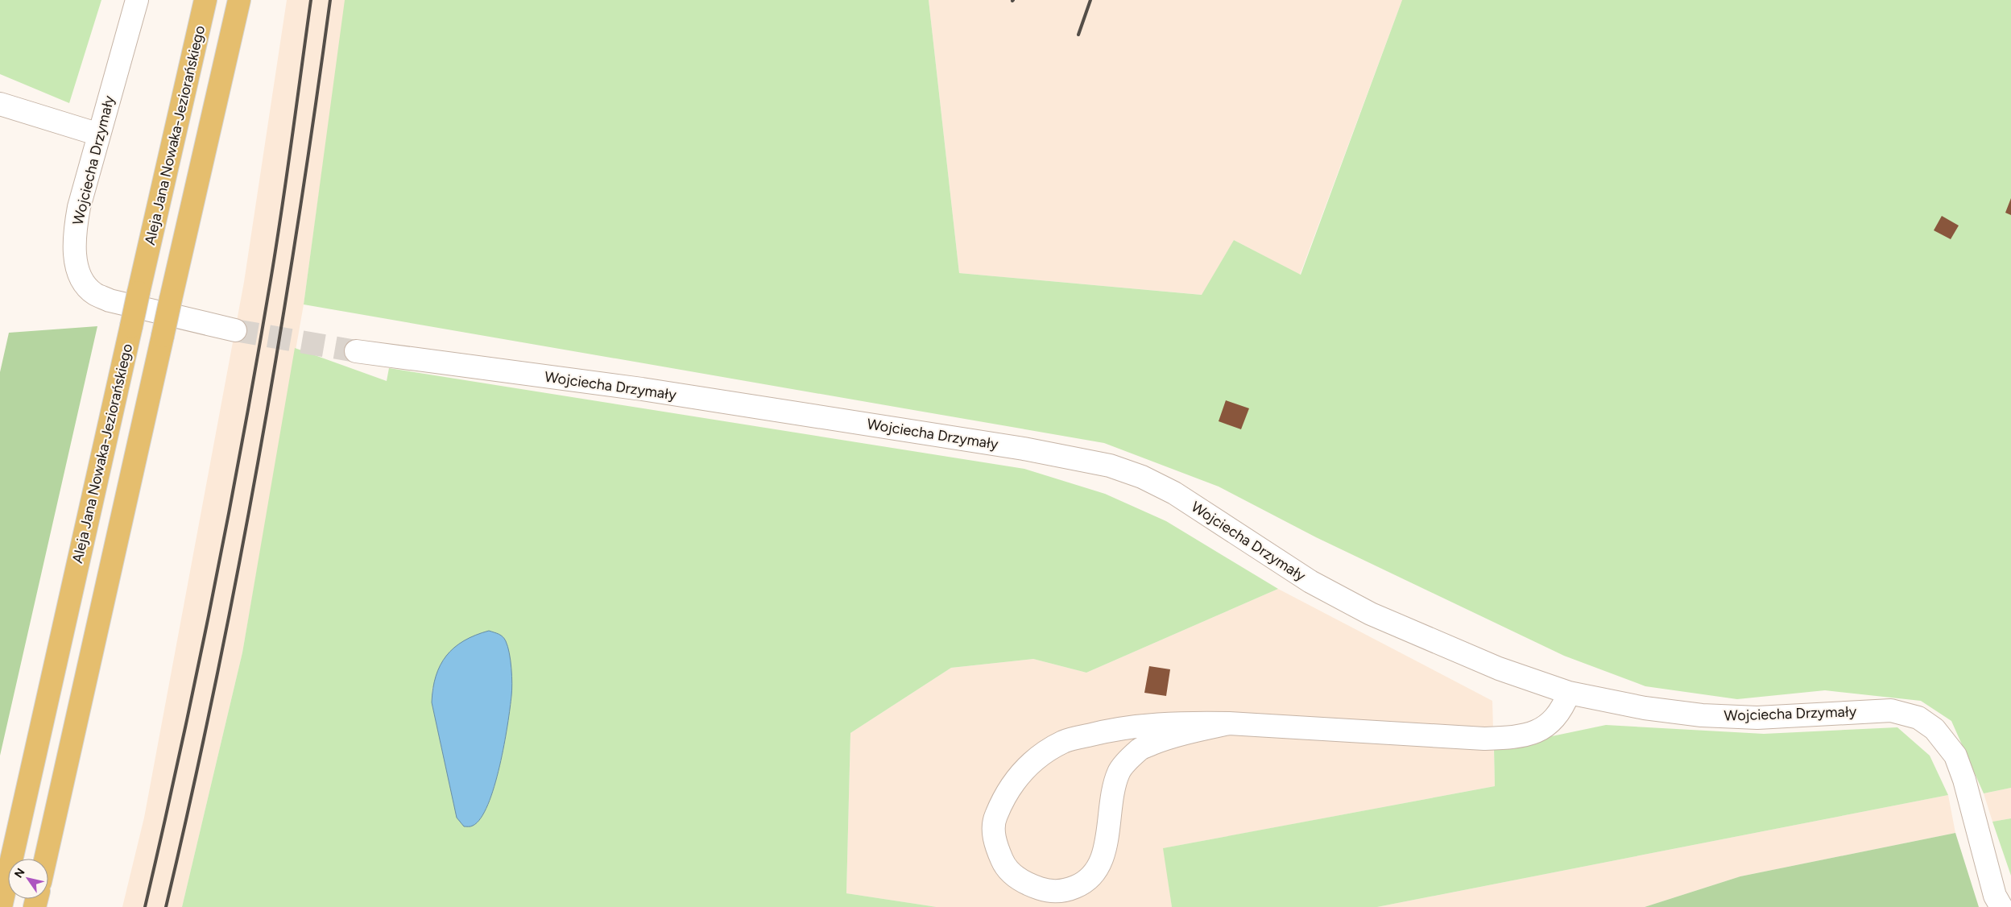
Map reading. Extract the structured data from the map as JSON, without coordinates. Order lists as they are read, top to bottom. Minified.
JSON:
{"streets":{"main road":["Aleja Jana Nowaka-Jeziorańskiego"],"street":["Wojciecha Drzymały"]},"north":"top left"}
